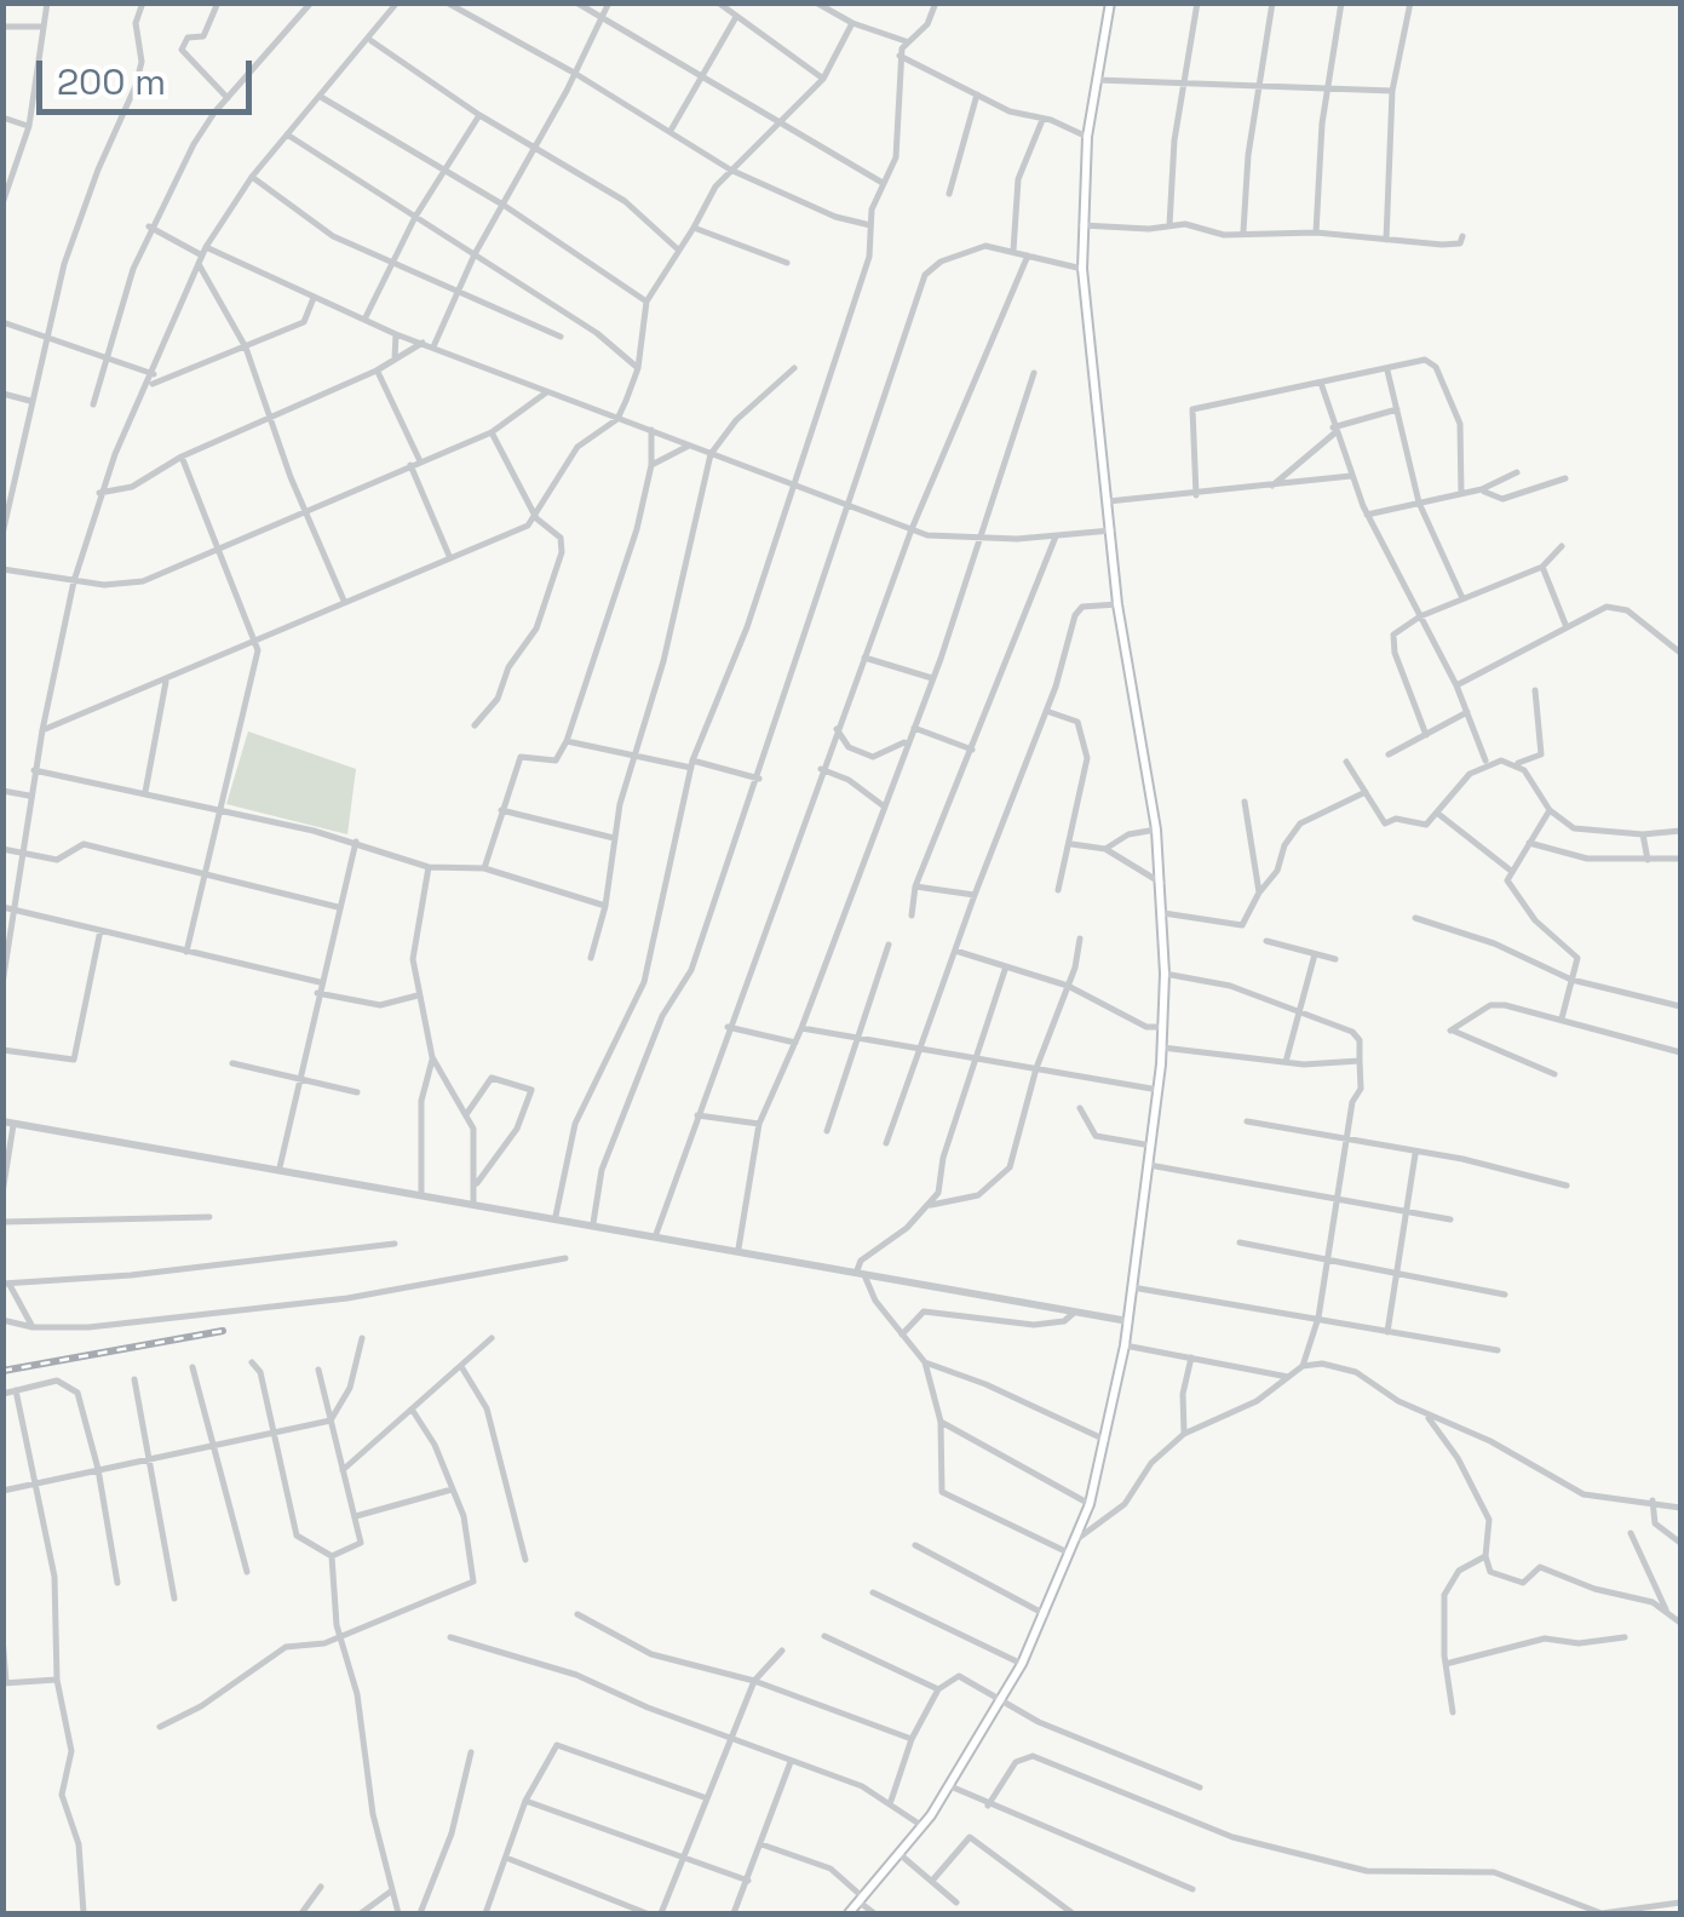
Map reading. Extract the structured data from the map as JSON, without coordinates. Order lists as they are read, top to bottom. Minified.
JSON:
{"scale_bar":"200 m"}
